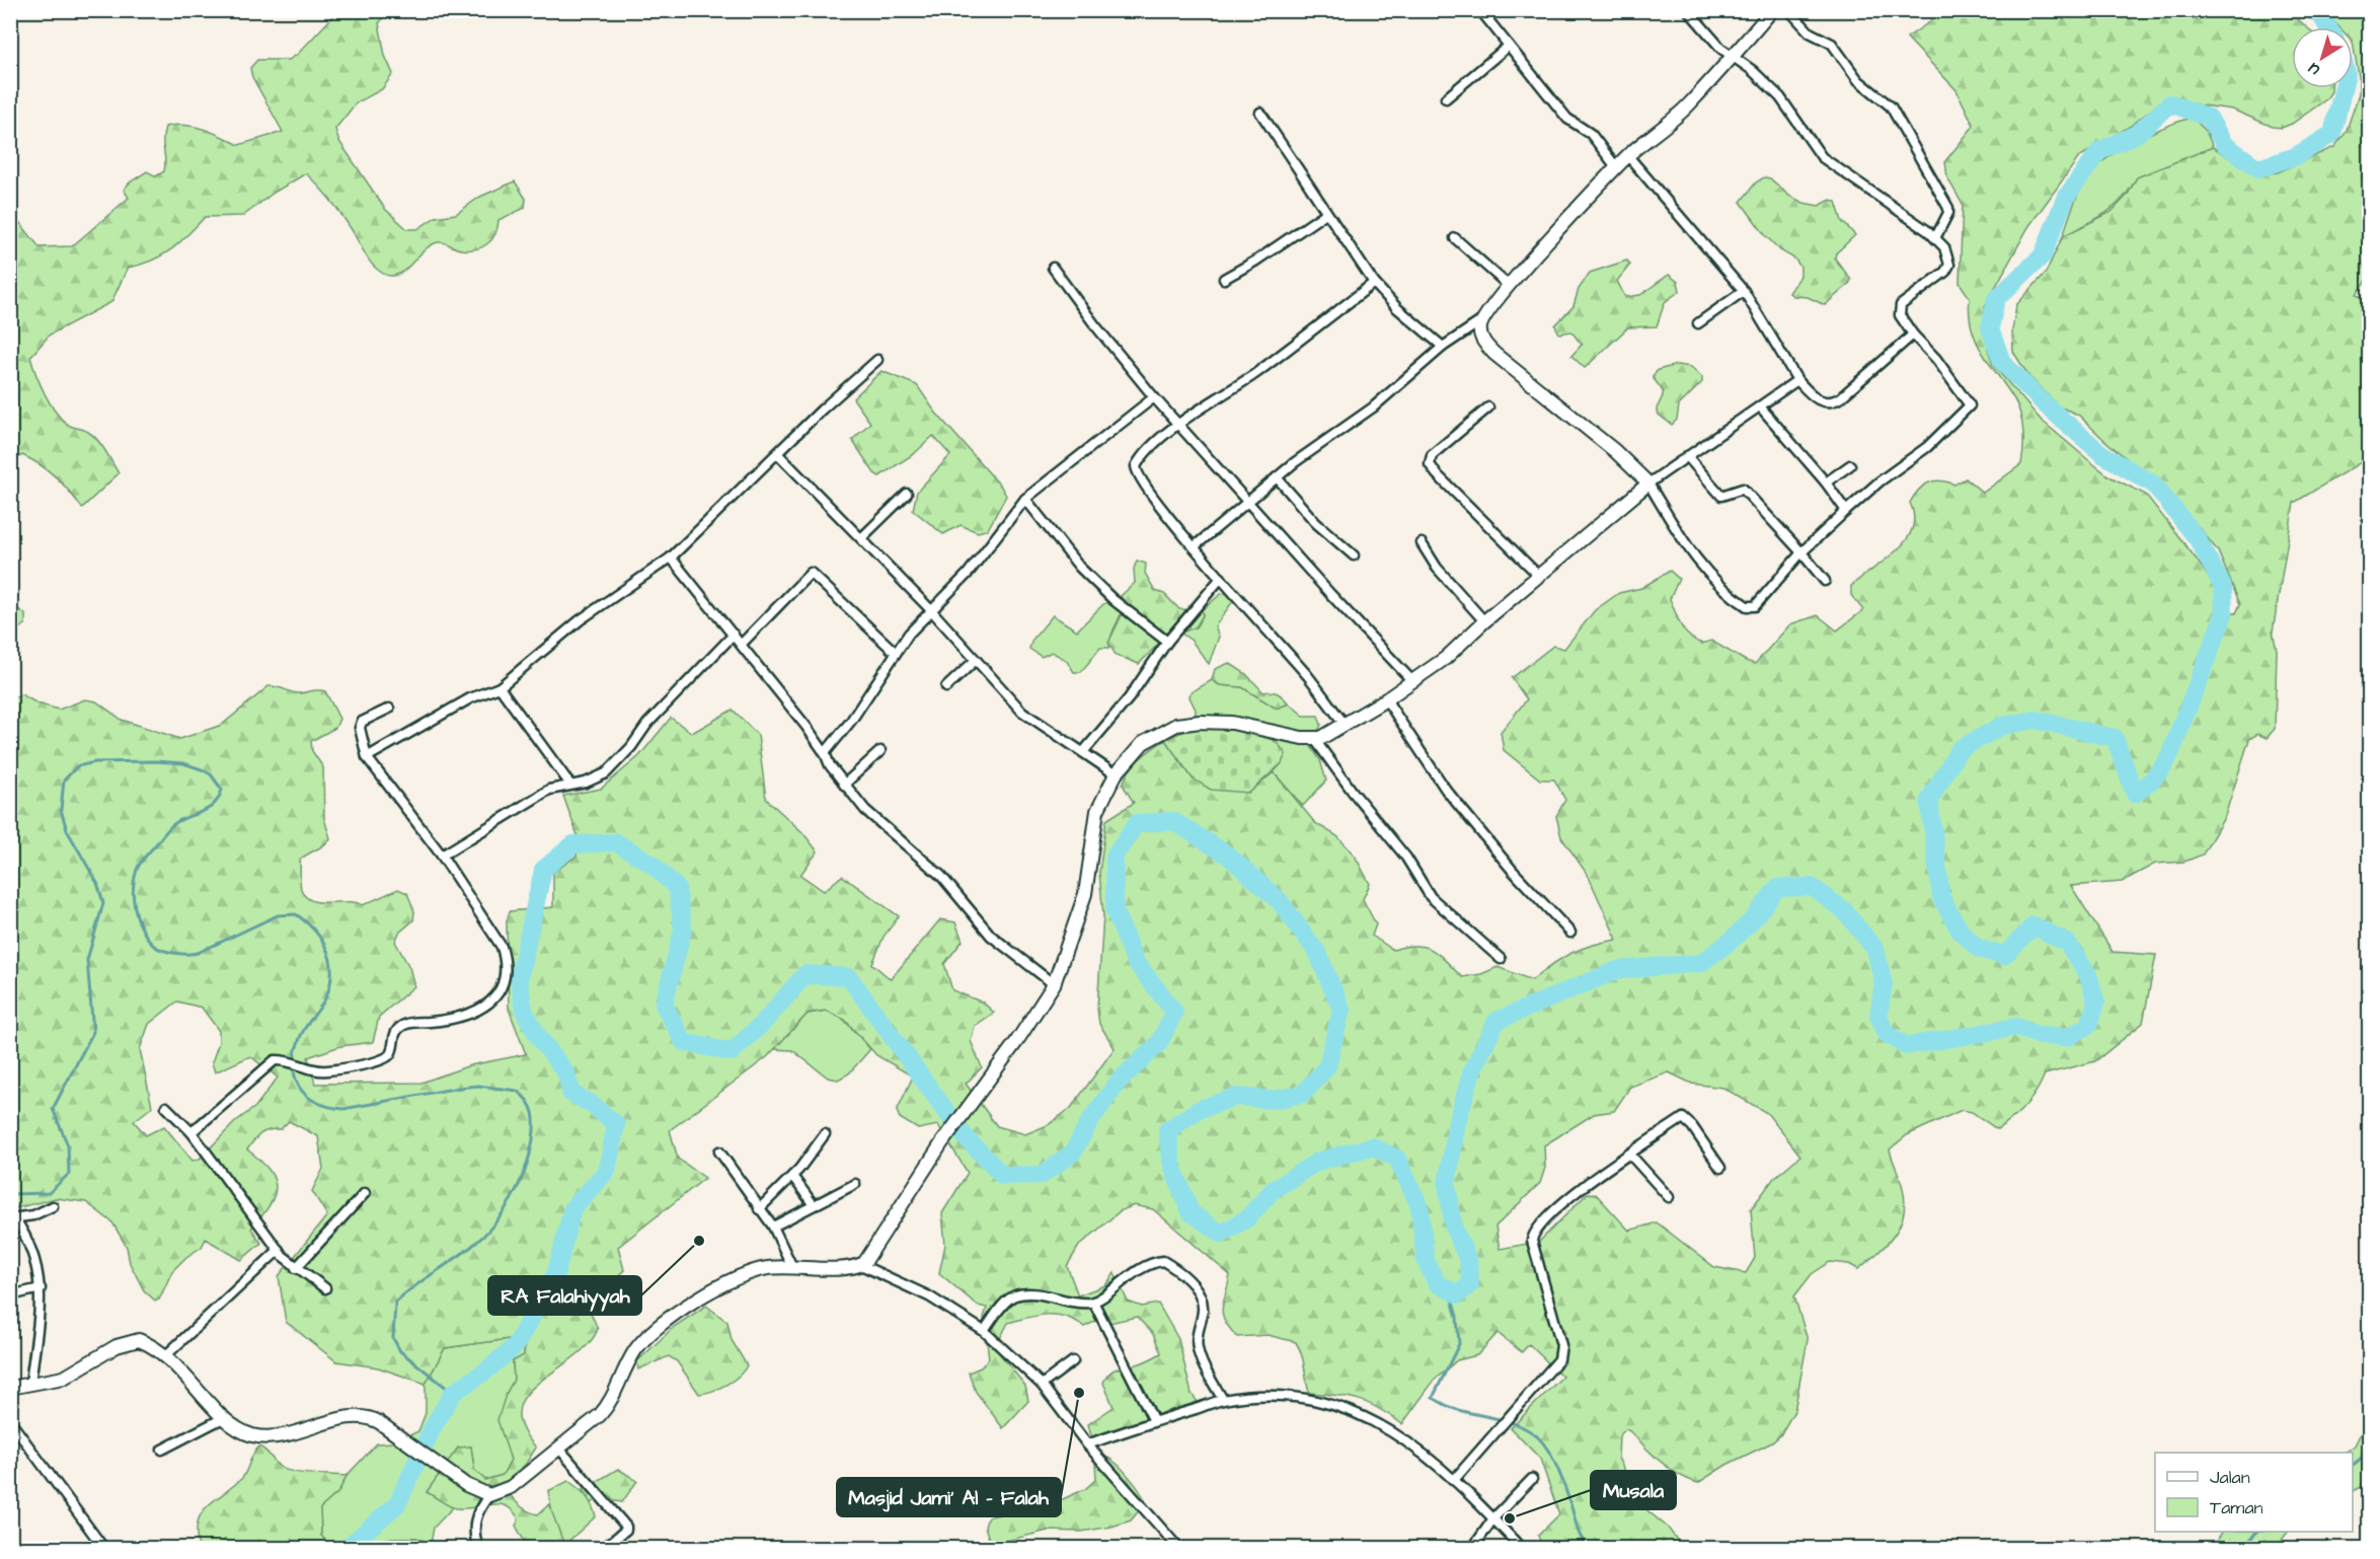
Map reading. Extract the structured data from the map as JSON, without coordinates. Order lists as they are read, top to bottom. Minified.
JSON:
{"places":["RA Falahiyyah","Masjid Jami' Al - Falah","Musala"],"legend":["Jalan","Taman"],"north":"bottom left"}
